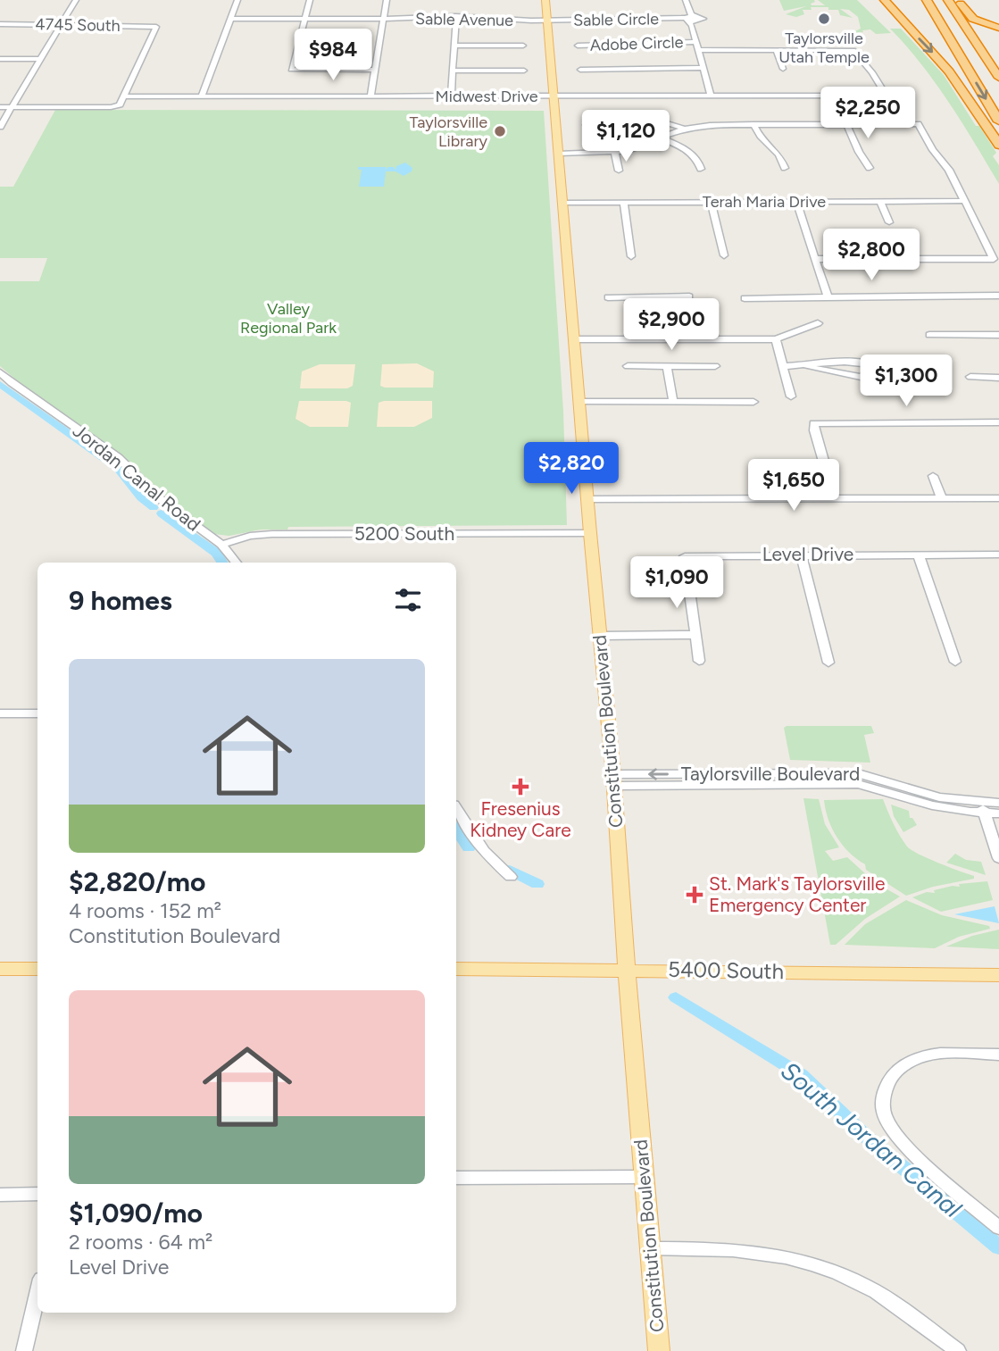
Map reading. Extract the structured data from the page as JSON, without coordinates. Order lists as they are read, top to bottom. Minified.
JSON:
{"streets":{"main road":["Constitution Boulevard","5400 South"],"street":["Sable Avenue","Sable Circle","4745 South","Adobe Circle","Midwest Drive","Terah Maria Drive","Jordan Canal Road","5200 South","Level Drive","Taylorsville Boulevard"]},"crossings":[["Sable Avenue","Sable Circle"],["Sable Avenue","Constitution Boulevard"],["Sable Circle","Constitution Boulevard"],["4745 South","Midwest Drive"],["Midwest Drive","Constitution Boulevard"],["Terah Maria Drive","Constitution Boulevard"],["Jordan Canal Road","5200 South"],["5200 South","Constitution Boulevard"],["Constitution Boulevard","Taylorsville Boulevard"],["Constitution Boulevard","5400 South"]],"water":["South Jordan Canal"],"parks":["Valley Regional Park"],"places":{"other":["Taylorsville Utah Temple","Taylorsville Library"],"health":["Fresenius Kidney Care","St. Mark's Taylorsville Emergency Center"]},"page":{"price":["$984","$2,250","$1,120","$2,800","$2,900","$1,300","$2,820","$1,650","$1,090"],"heading":"9 homes","list":[{"name":"$2,820/mo","note":"4 rooms · 152 m² · Constitution Boulevard"},{"name":"$1,090/mo","note":"2 rooms · 64 m² · Level Drive"}]}}
